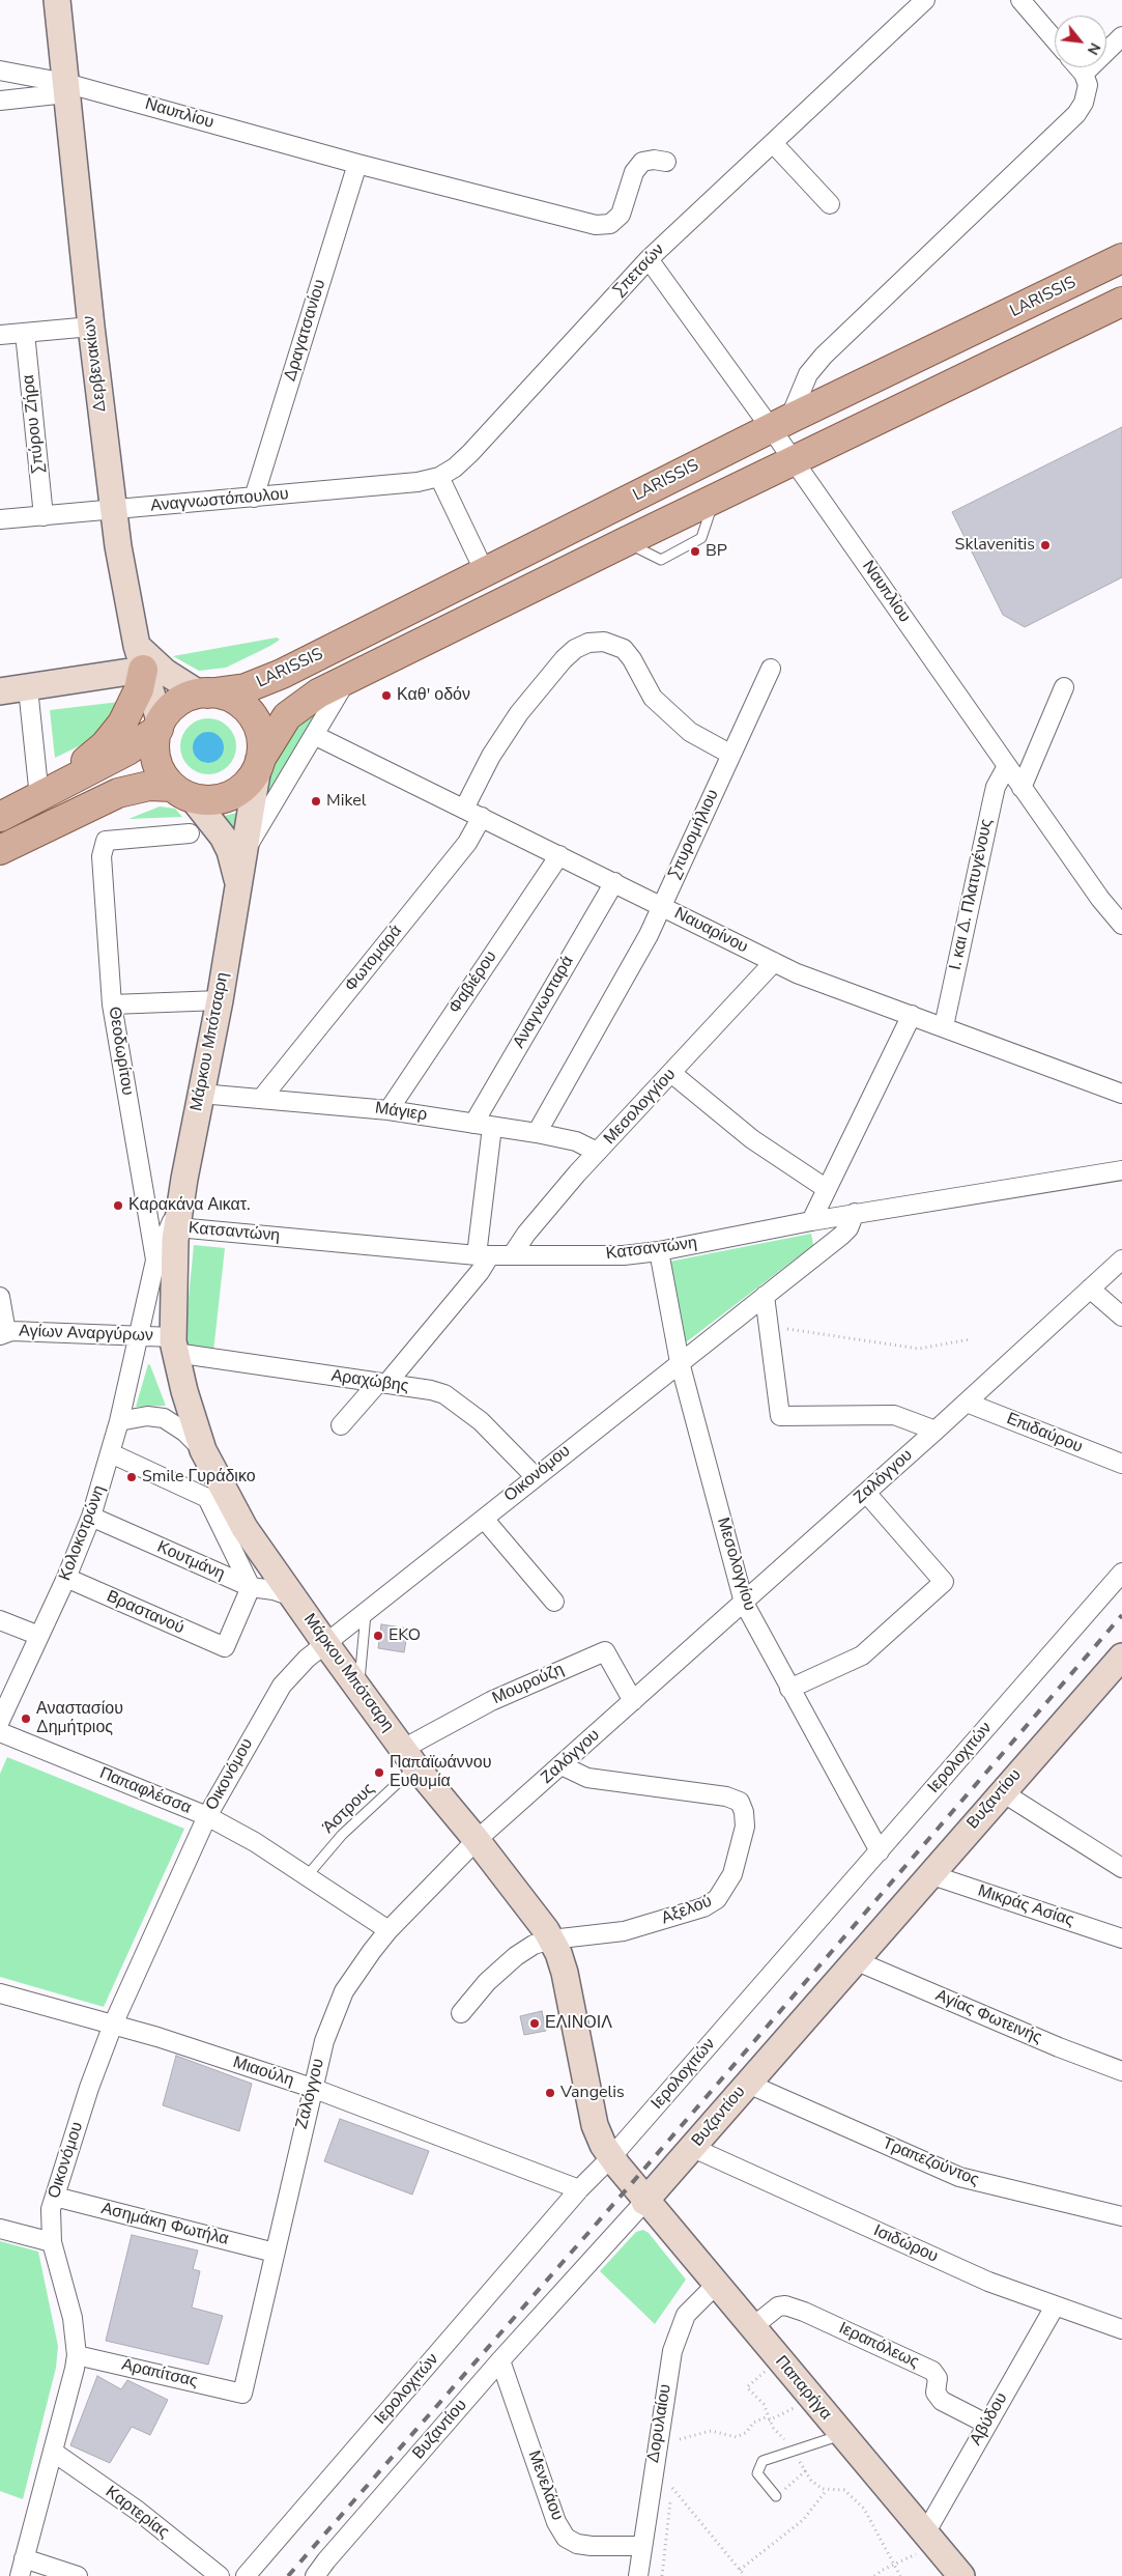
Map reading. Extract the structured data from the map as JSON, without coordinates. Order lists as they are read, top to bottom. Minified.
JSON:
{"streets":{"main road":["LARISSIS"],"street":["Ναυπλίου","Σπετσών","Δραγατσανίου","Δερβενακίων","Σπύρου Ζήρα","Αναγνωστόπουλου","Σπυρομήλιου","Ι. και Δ. Πλατυγένους","Ναυαρίνου","Φωτομαρά","Φαβιέρου","Αναγνωσταρά","Μάρκου Μπότσαρη","Θεοδωρίτου","Μεσολογγίου","Μάγιερ","Κατσαντώνη","Αγίων Αναργύρων","Αραχώβης","Επιδαύρου","Οικονόμου","Ζαλόγγου","Κολοκοτρώνη","Κουτμάνη","Βραστανού","Μουρούζη","Ιερολοχιτών","Παπαφλέσσα","Βυζαντίου","Μικράς Ασίας","Αξελού","Αγίας Φωτεινής","Μιαούλη","Τραπεζούντος","Ασημάκη Φωτήλα","Ισιδώρου","Ιεραπόλεως","Αραπίτσας","Παπαρήγα","Αβύδου","Δορυλαίου","Μενελάου","Καρτερίας"],"lane":["Άστρους"]},"crossings":[["Ναυπλίου","Σπετσών"],["Ναυπλίου","LARISSIS"],["Ναυπλίου","Δραγατσανίου"],["Ναυπλίου","Δερβενακίων"],["Ναυπλίου","Ι. και Δ. Πλατυγένους"],["Σπετσών","Αναγνωστόπουλου"],["LARISSIS","Δερβενακίων"],["LARISSIS","Μάρκου Μπότσαρη"],["Δραγατσανίου","Αναγνωστόπουλου"],["Δερβενακίων","Αναγνωστόπουλου"],["Δερβενακίων","Μάρκου Μπότσαρη"],["Σπύρου Ζήρα","Αναγνωστόπουλου"],["Σπυρομήλιου","Ναυαρίνου"],["Σπυρομήλιου","Μάγιερ"],["Ι. και Δ. Πλατυγένους","Ναυαρίνου"],["Ναυαρίνου","Φωτομαρά"],["Ναυαρίνου","Φαβιέρου"],["Ναυαρίνου","Αναγνωσταρά"],["Ναυαρίνου","Μεσολογγίου"],["Φωτομαρά","Μάγιερ"],["Φαβιέρου","Μάγιερ"],["Αναγνωσταρά","Μάγιερ"],["Μάρκου Μπότσαρη","Θεοδωρίτου"],["Μάρκου Μπότσαρη","Μάγιερ"],["Μάρκου Μπότσαρη","Κατσαντώνη"],["Μάρκου Μπότσαρη","Αγίων Αναργύρων"],["Μάρκου Μπότσαρη","Αραχώβης"],["Μάρκου Μπότσαρη","Οικονόμου"],["Μάρκου Μπότσαρη","Ζαλόγγου"],["Μάρκου Μπότσαρη","Κολοκοτρώνη"],["Μάρκου Μπότσαρη","Κουτμάνη"],["Μάρκου Μπότσαρη","Μουρούζη"],["Μάρκου Μπότσαρη","Ιερολοχιτών"],["Μάρκου Μπότσαρη","Βυζαντίου"],["Μάρκου Μπότσαρη","Άστρους"],["Μάρκου Μπότσαρη","Αξελού"],["Μάρκου Μπότσαρη","Παπαρήγα"],["Μεσολογγίου","Μάγιερ"],["Μεσολογγίου","Κατσαντώνη"],["Μεσολογγίου","Οικονόμου"],["Μεσολογγίου","Ζαλόγγου"],["Μεσολογγίου","Ιερολοχιτών"],["Κατσαντώνη","Οικονόμου"],["Αγίων Αναργύρων","Αραχώβης"],["Αγίων Αναργύρων","Κολοκοτρώνη"],["Αραχώβης","Οικονόμου"],["Επιδαύρου","Ζαλόγγου"],["Οικονόμου","Παπαφλέσσα"],["Οικονόμου","Μιαούλη"],["Οικονόμου","Ασημάκη Φωτήλα"],["Οικονόμου","Αραπίτσας"],["Οικονόμου","Καρτερίας"],["Ζαλόγγου","Μουρούζη"],["Ζαλόγγου","Παπαφλέσσα"],["Ζαλόγγου","Αξελού"],["Ζαλόγγου","Μιαούλη"],["Ζαλόγγου","Ασημάκη Φωτήλα"],["Ζαλόγγου","Αραπίτσας"],["Κολοκοτρώνη","Κουτμάνη"],["Κολοκοτρώνη","Βραστανού"],["Κουτμάνη","Βραστανού"],["Μουρούζη","Άστρους"],["Ιερολοχιτών","Μιαούλη"],["Παπαφλέσσα","Άστρους"],["Βυζαντίου","Μικράς Ασίας"],["Βυζαντίου","Αγίας Φωτεινής"],["Βυζαντίου","Τραπεζούντος"],["Βυζαντίου","Ισιδώρου"],["Βυζαντίου","Παπαρήγα"],["Βυζαντίου","Μενελάου"],["Ισιδώρου","Αβύδου"],["Ιεραπόλεως","Παπαρήγα"],["Ιεραπόλεως","Αβύδου"],["Παπαρήγα","Αβύδου"],["Παπαρήγα","Δορυλαίου"],["Δορυλαίου","Μενελάου"]],"places":["Sklavenitis","BP","Καθ' οδόν","Mikel","Καρακάνα Αικατ.","Smile Γυράδικο","EKO","Αναστασίου Δημήτριος","Παπαϊωάννου Ευθυμία","ΕΛΙΝΟΙΛ","Vangelis"],"north":"bottom right"}
